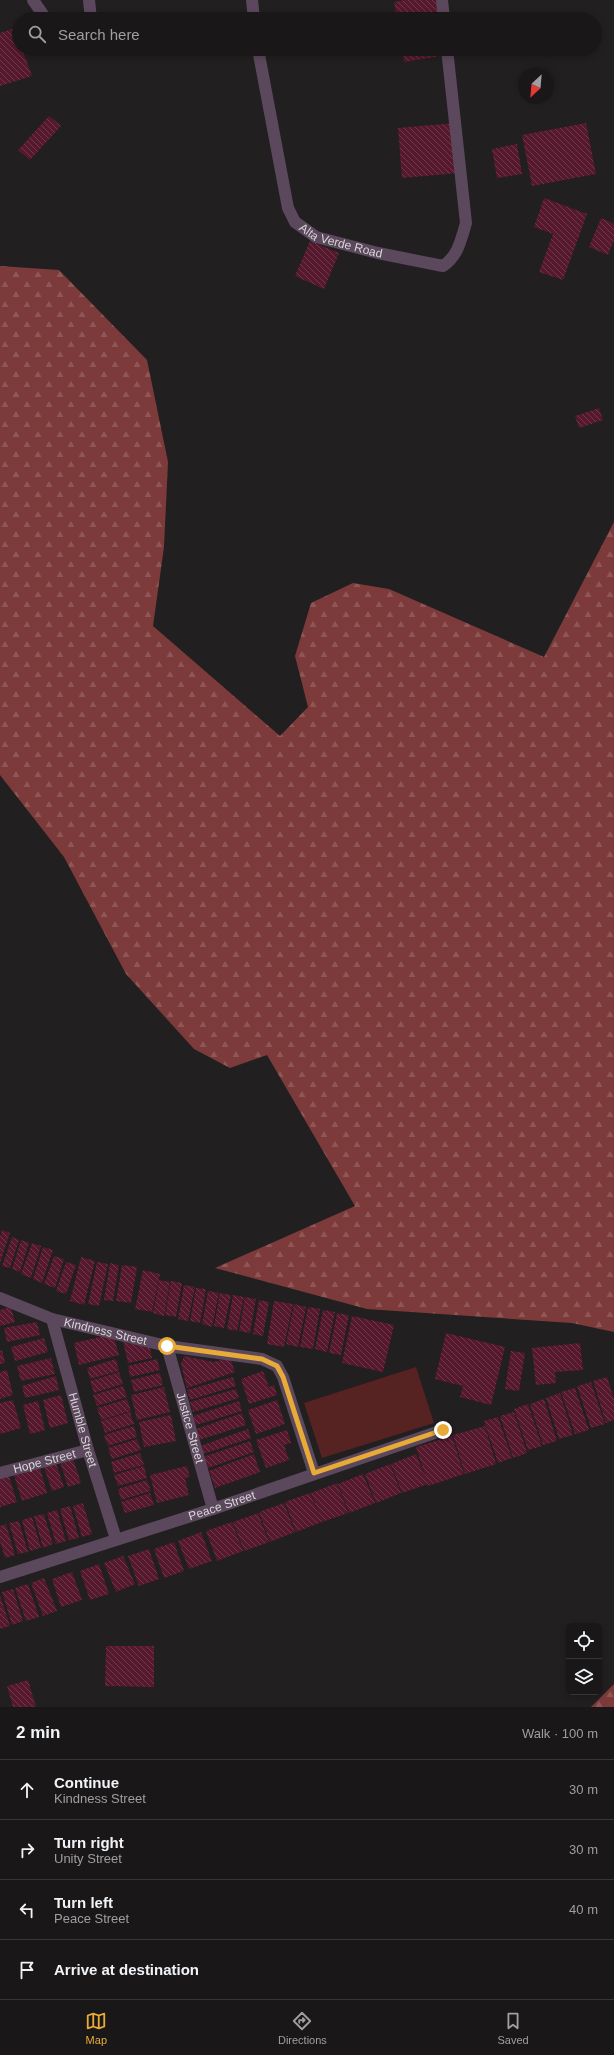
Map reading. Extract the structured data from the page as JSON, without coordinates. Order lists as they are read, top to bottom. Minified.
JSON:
{"streets":{"street":["Alta Verde Road","Kindness Street","Justice Street","Humble Street","Hope Street","Peace Street"]},"crossings":[["Kindness Street","Justice Street"],["Kindness Street","Humble Street"],["Kindness Street","Peace Street"],["Justice Street","Peace Street"],["Humble Street","Hope Street"],["Humble Street","Peace Street"]],"north":"bottom left","page":{"search":"Search here","heading":["2 min","Walk · 100 m"],"list":[["Continue","Kindness Street","30 m"],["Turn right","Unity Street","30 m"],["Turn left","Peace Street","40 m"],"Arrive at destination"],"nav":["Map","Directions","Saved"]}}
